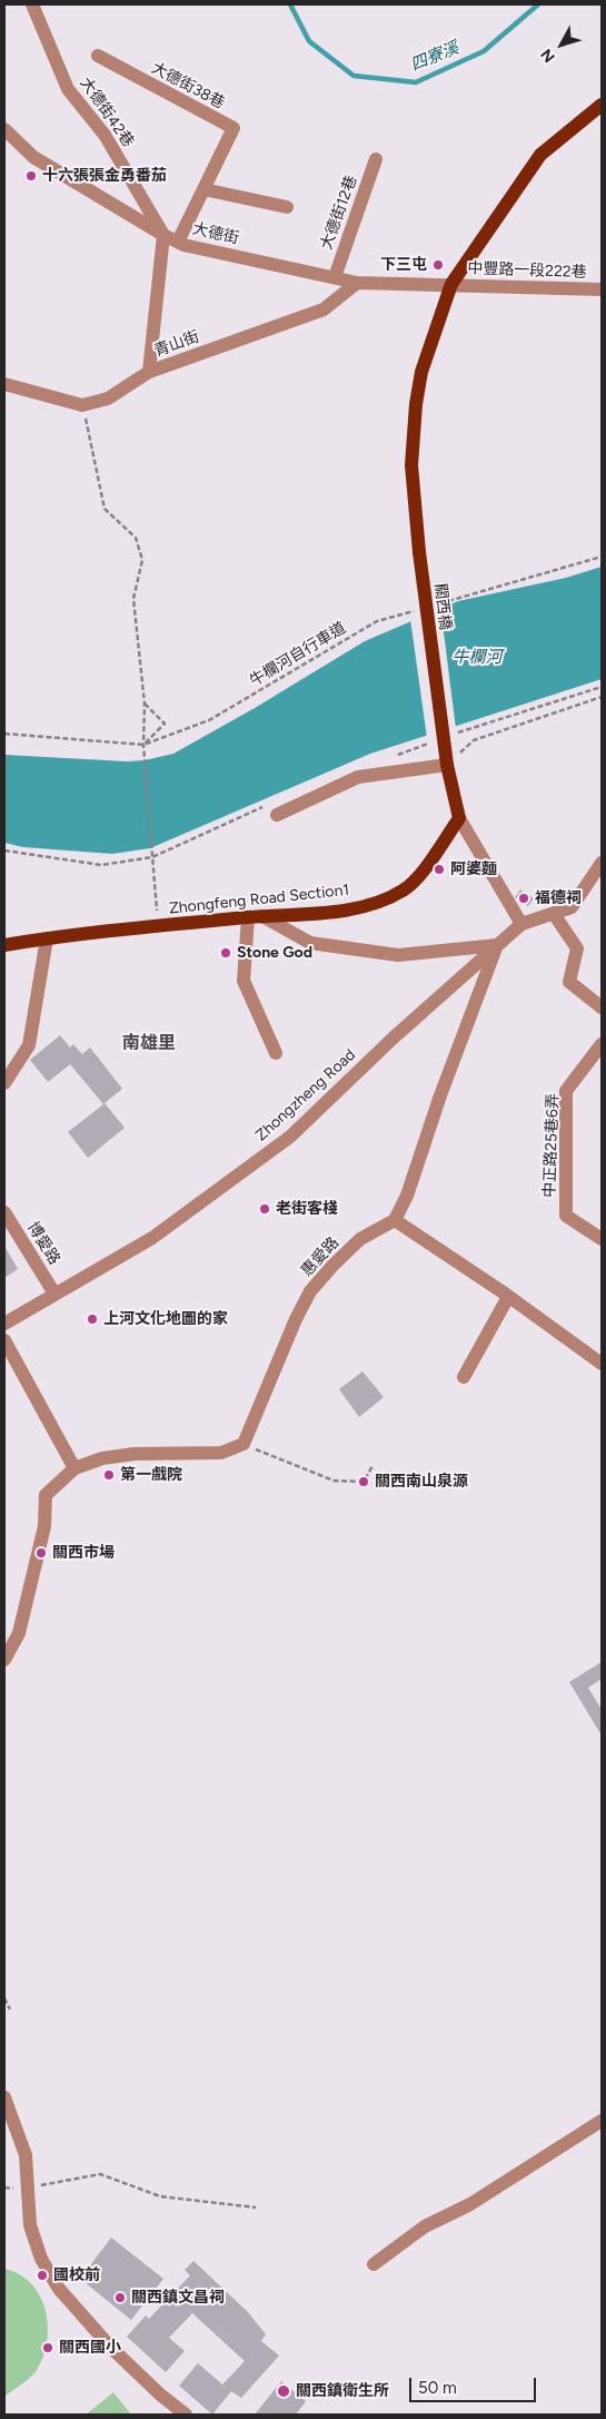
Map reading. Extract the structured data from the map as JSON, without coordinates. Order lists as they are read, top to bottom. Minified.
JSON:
{"streets":{"main road":["關西橋","Zhongfeng Road Section1"],"street":["大德街38巷","大德街42巷","大德街12巷","大德街","中豐路一段222巷","青山街","Zhongzheng Road","中正路25巷6弄","博愛路","惠愛路"],"path":["牛欄河自行車道"]},"crossings":[["大德街38巷","大德街"],["大德街42巷","大德街"],["大德街12巷","大德街"],["大德街","中豐路一段222巷"],["大德街","青山街"],["大德街","關西橋"],["中豐路一段222巷","關西橋"],["Zhongzheng Road","博愛路"]],"districts":["南雄里"],"water":["四寮溪","牛欄河"],"places":["十六張張金勇番茄","下三屯","阿婆麵","福德祠","Stone God","老街客棧","上河文化地圖的家","第一戲院","關西南山泉源","關西市場","國校前","關西鎮文昌祠","關西國小","關西鎮衛生所"],"scale_bar":"50 m","north":"bottom left"}
